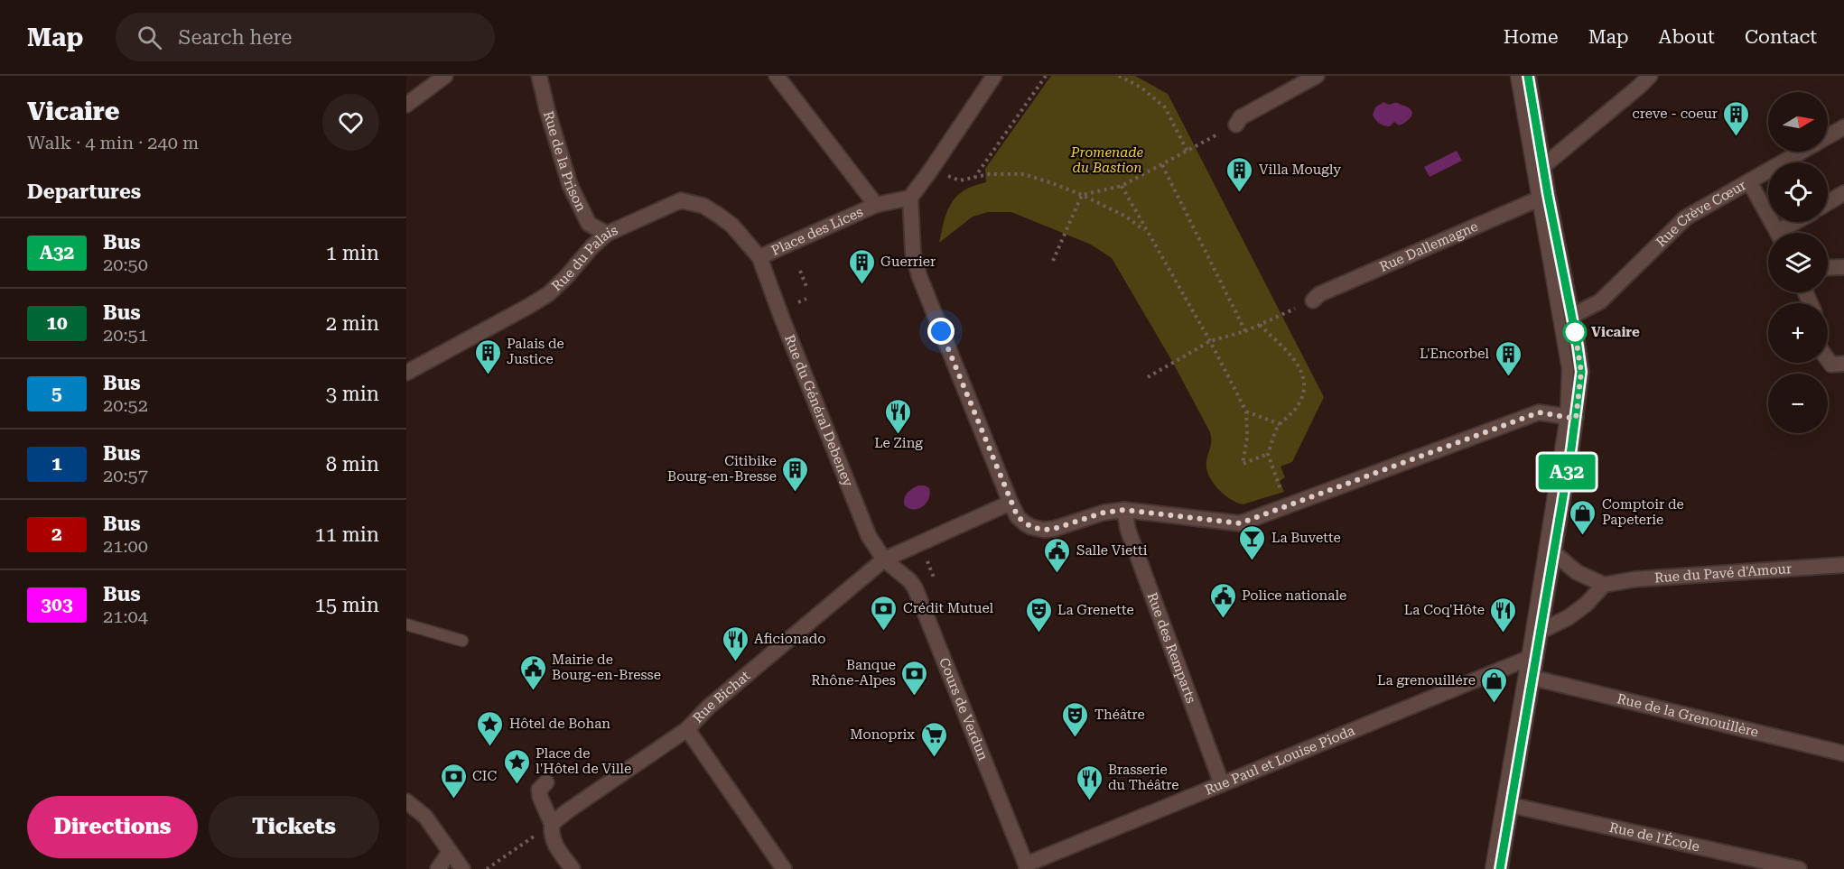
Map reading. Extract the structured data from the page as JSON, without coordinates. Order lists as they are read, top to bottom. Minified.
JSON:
{"streets":{"street":["Rue de la Prison","Rue Crève Cœur","Place des Lices","Rue Dallemagne","Rue du Palais","Rue du Général Debeney","Rue du Pavé d'Amour","Rue des Remparts","Rue Bichat","Cours de Verdun","Rue de la Grenouillère","Rue Paul et Louise Pioda","Rue de l'École"]},"crossings":[["Rue de la Prison","Rue du Palais"],["Place des Lices","Rue du Palais"],["Place des Lices","Rue du Général Debeney"],["Rue du Palais","Rue du Général Debeney"],["Rue du Général Debeney","Rue Bichat"],["Rue du Général Debeney","Cours de Verdun"],["Rue des Remparts","Rue Paul et Louise Pioda"],["Rue Bichat","Cours de Verdun"],["Cours de Verdun","Rue Paul et Louise Pioda"]],"parks":["Promenade du Bastion"],"places":{"building":["creve - coeur","Villa Mougly","Guerrier","Palais de Justice","L'Encorbel","Citibike Bourg-en-Bresse"],"other":["Vicaire"],"restaurant":["Le Zing","La Coq'Hôte","Aficionado","Brasserie du Théâtre"],"shop":["Comptoir de Papeterie","La grenouillére"],"bar":["La Buvette"],"public building":["Salle Vietti","Police nationale","Mairie de Bourg-en-Bresse"],"bank":["Crédit Mutuel","Banque Rhône-Alpes","CIC"],"theatre":["La Grenette","Théâtre"],"place":["Hôtel de Bohan","Place de l'Hôtel de Ville"],"supermarket":["Monoprix"]},"lines":["bus line A32"],"north":"right","page":{"header":"Map","search":"Search here","nav":["Home","Map","About","Contact"],"heading":[["Vicaire","Walk · 4 min · 240 m"],"Departures"],"on_map":"A32","map_buttons":["+","−"],"list":[{"mark":"A32","name":"Bus","note":"20:50","value":"1 min"},{"mark":"10","name":"Bus","note":"20:51","value":"2 min"},{"mark":"5","name":"Bus","note":"20:52","value":"3 min"},{"mark":"1","name":"Bus","note":"20:57","value":"8 min"},{"mark":"2","name":"Bus","note":"21:00","value":"11 min"},{"mark":"303","name":"Bus","note":"21:04","value":"15 min"}],"buttons":["Directions","Tickets"]}}
